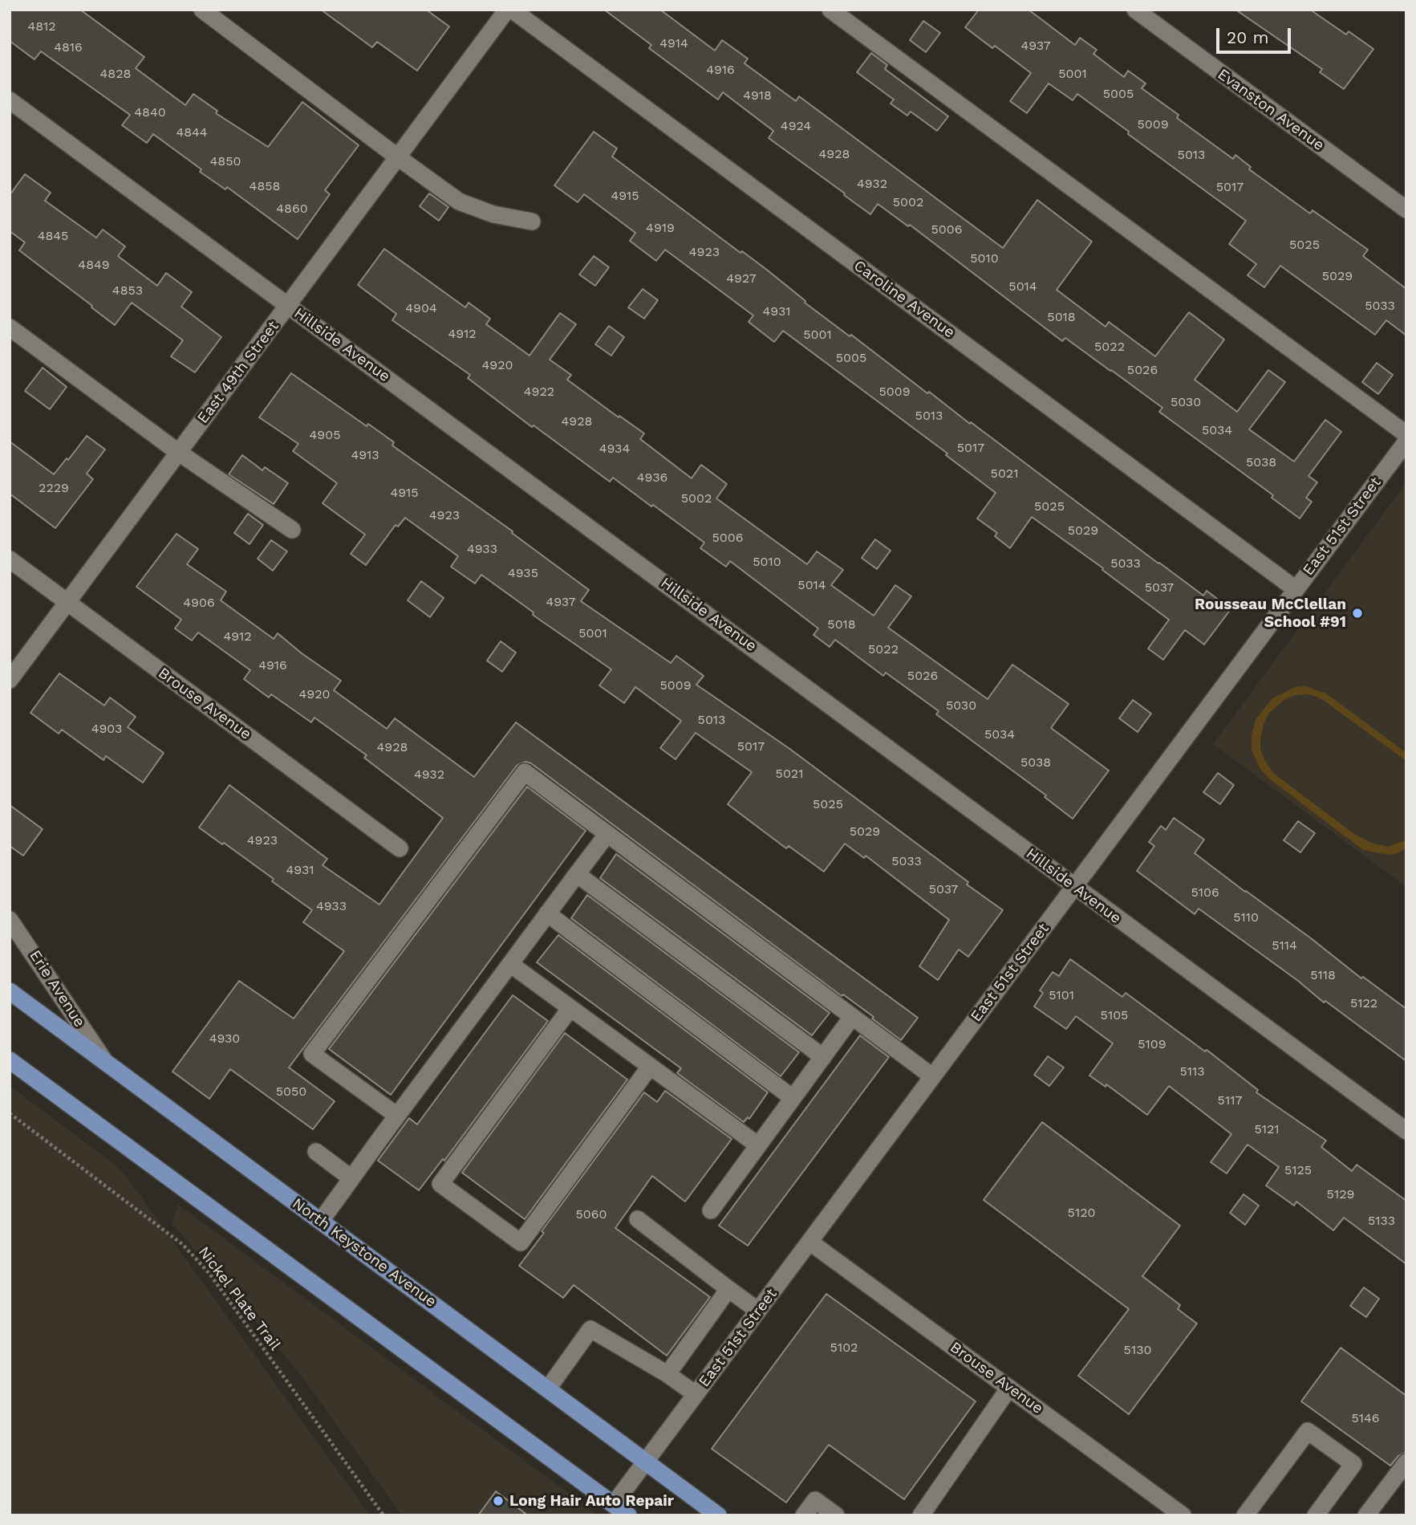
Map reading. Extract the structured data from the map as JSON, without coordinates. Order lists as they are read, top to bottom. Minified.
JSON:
{"streets":{"main road":["North Keystone Avenue"],"street":["Evanston Avenue","Caroline Avenue","Hillside Avenue","East 49th Street","East 51st Street","Brouse Avenue","Erie Avenue"],"path":["Nickel Plate Trail"]},"crossings":[["Caroline Avenue","East 51st Street"],["Hillside Avenue","East 49th Street"],["Hillside Avenue","East 51st Street"],["East 49th Street","Brouse Avenue"],["East 51st Street","Brouse Avenue"],["East 51st Street","North Keystone Avenue"],["Erie Avenue","North Keystone Avenue"]],"places":["Rousseau McClellan School #91","Long Hair Auto Repair"],"house_numbers":["4812","4914","4937","4816","4916","4828","5001","5005","4918","4840","5009","4924","4844","4928","5013","4850","4932","4858","5017","4915","5002","4860","4919","5006","4845","5025","4923","5010","4849","5029","4927","5014","4853","5033","4904","4931","5018","4912","5001","5022","5005","4920","5026","4922","5009","5030","5013","4928","5034","4905","5017","4934","4913","5038","5021","4936","2229","4915","5002","5025","4923","5029","5006","4933","5010","5033","4935","5014","5037","4937","4906","5018","5001","4912","5022","4916","5026","5009","4920","5030","5013","4903","5034","5017","4928","5038","5021","4932","5025","5029","4923","5033","4931","5037","5106","4933","5110","5114","5118","5101","5122","5105","4930","5109","5113","5050","5117","5121","5125","5129","5120","5060","5133","5102","5130","5146"],"scale_bar":"20 m"}
